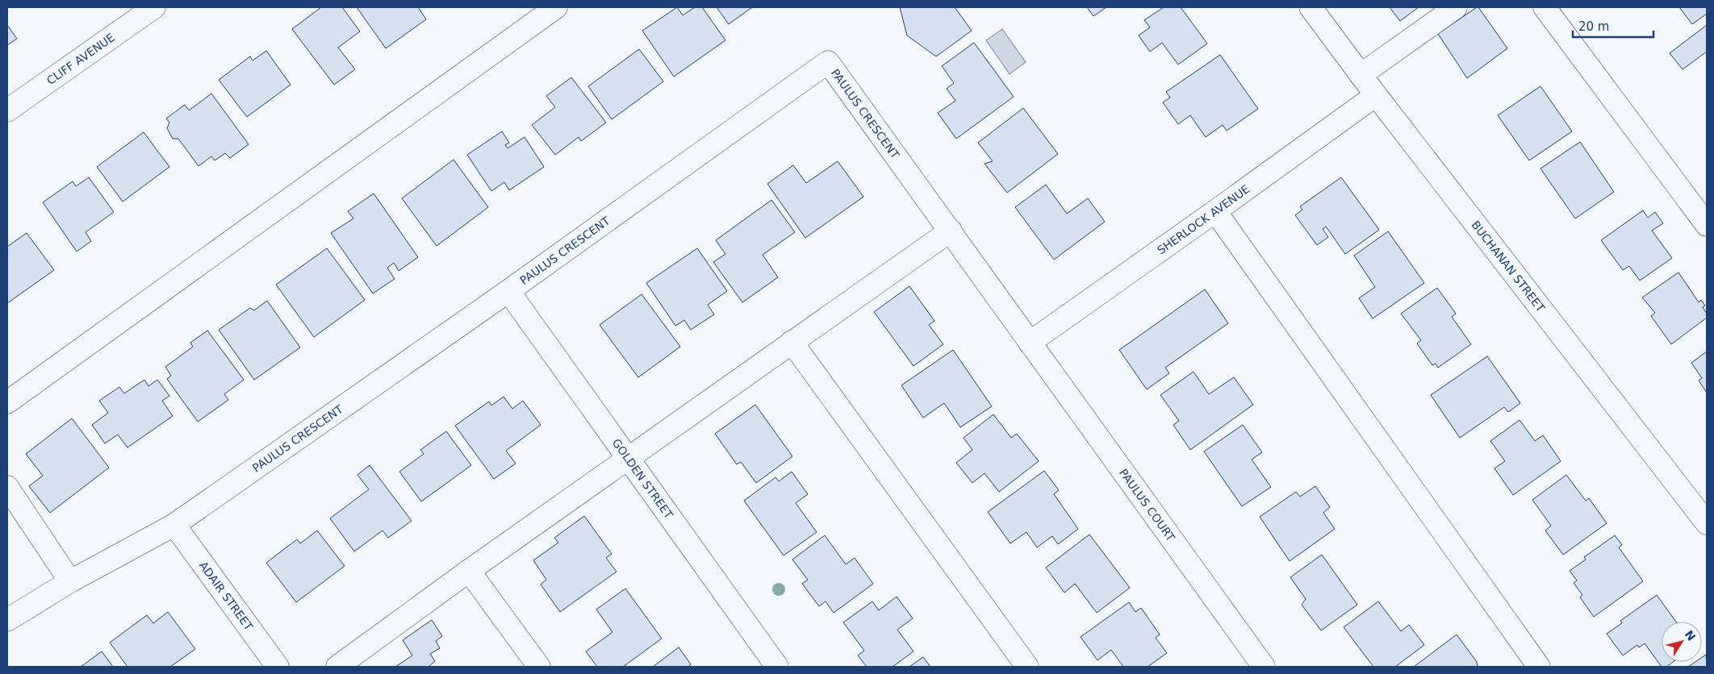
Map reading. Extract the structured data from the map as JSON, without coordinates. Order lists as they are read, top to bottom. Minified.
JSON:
{"streets":{"street":["CLIFF AVENUE","PAULUS CRESCENT","SHERLOCK AVENUE","BUCHANAN STREET","GOLDEN STREET","PAULUS COURT","ADAIR STREET"]},"crossings":[["PAULUS CRESCENT","SHERLOCK AVENUE"],["PAULUS CRESCENT","GOLDEN STREET"],["PAULUS CRESCENT","PAULUS COURT"],["PAULUS CRESCENT","ADAIR STREET"],["SHERLOCK AVENUE","BUCHANAN STREET"],["SHERLOCK AVENUE","PAULUS COURT"]],"scale_bar":"20 m","north":"top right"}
